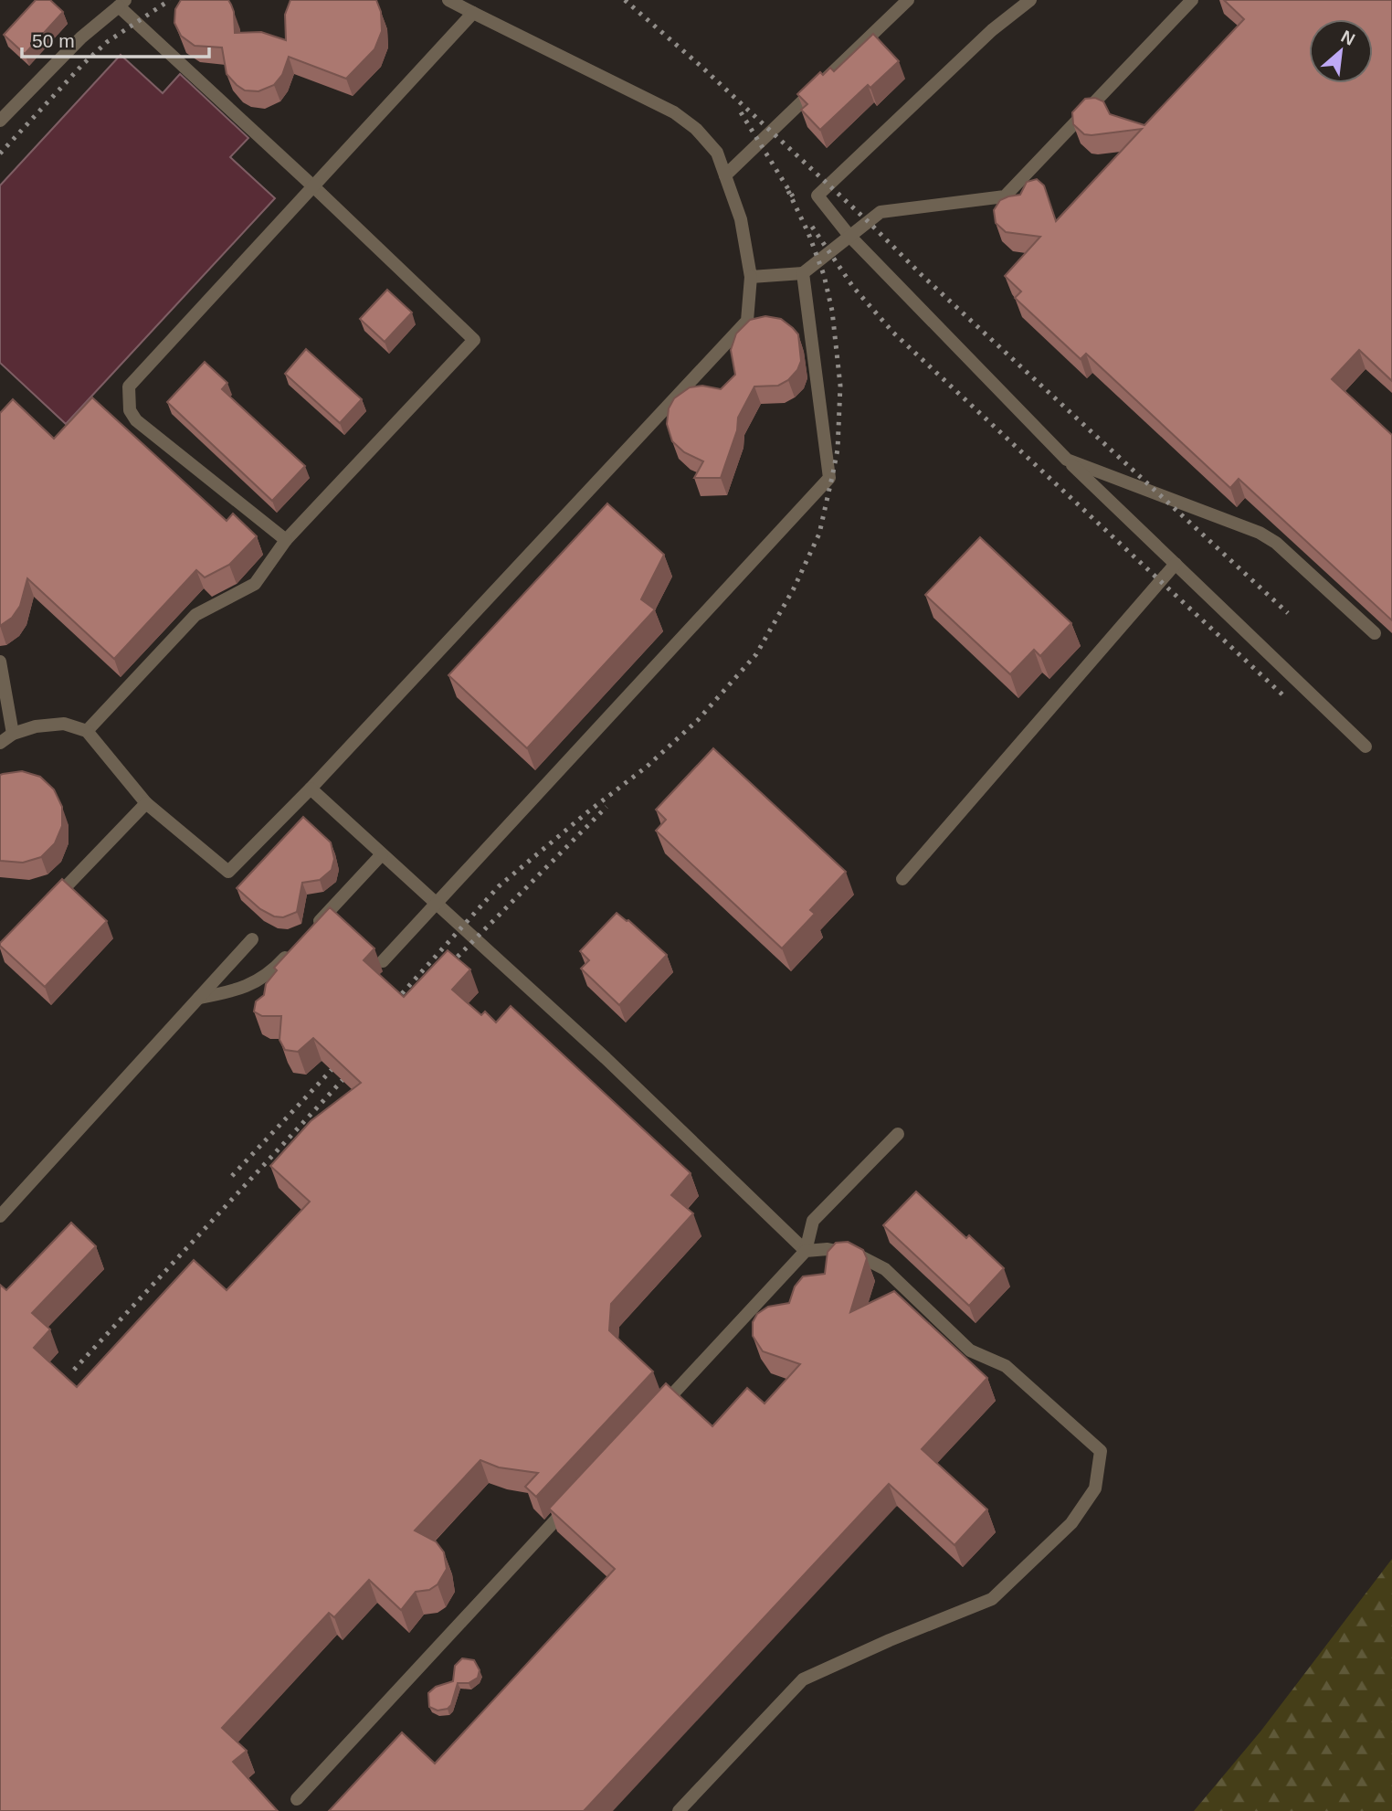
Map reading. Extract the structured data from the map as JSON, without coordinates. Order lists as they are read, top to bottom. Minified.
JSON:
{"scale_bar":"50 m","north":"top right"}
